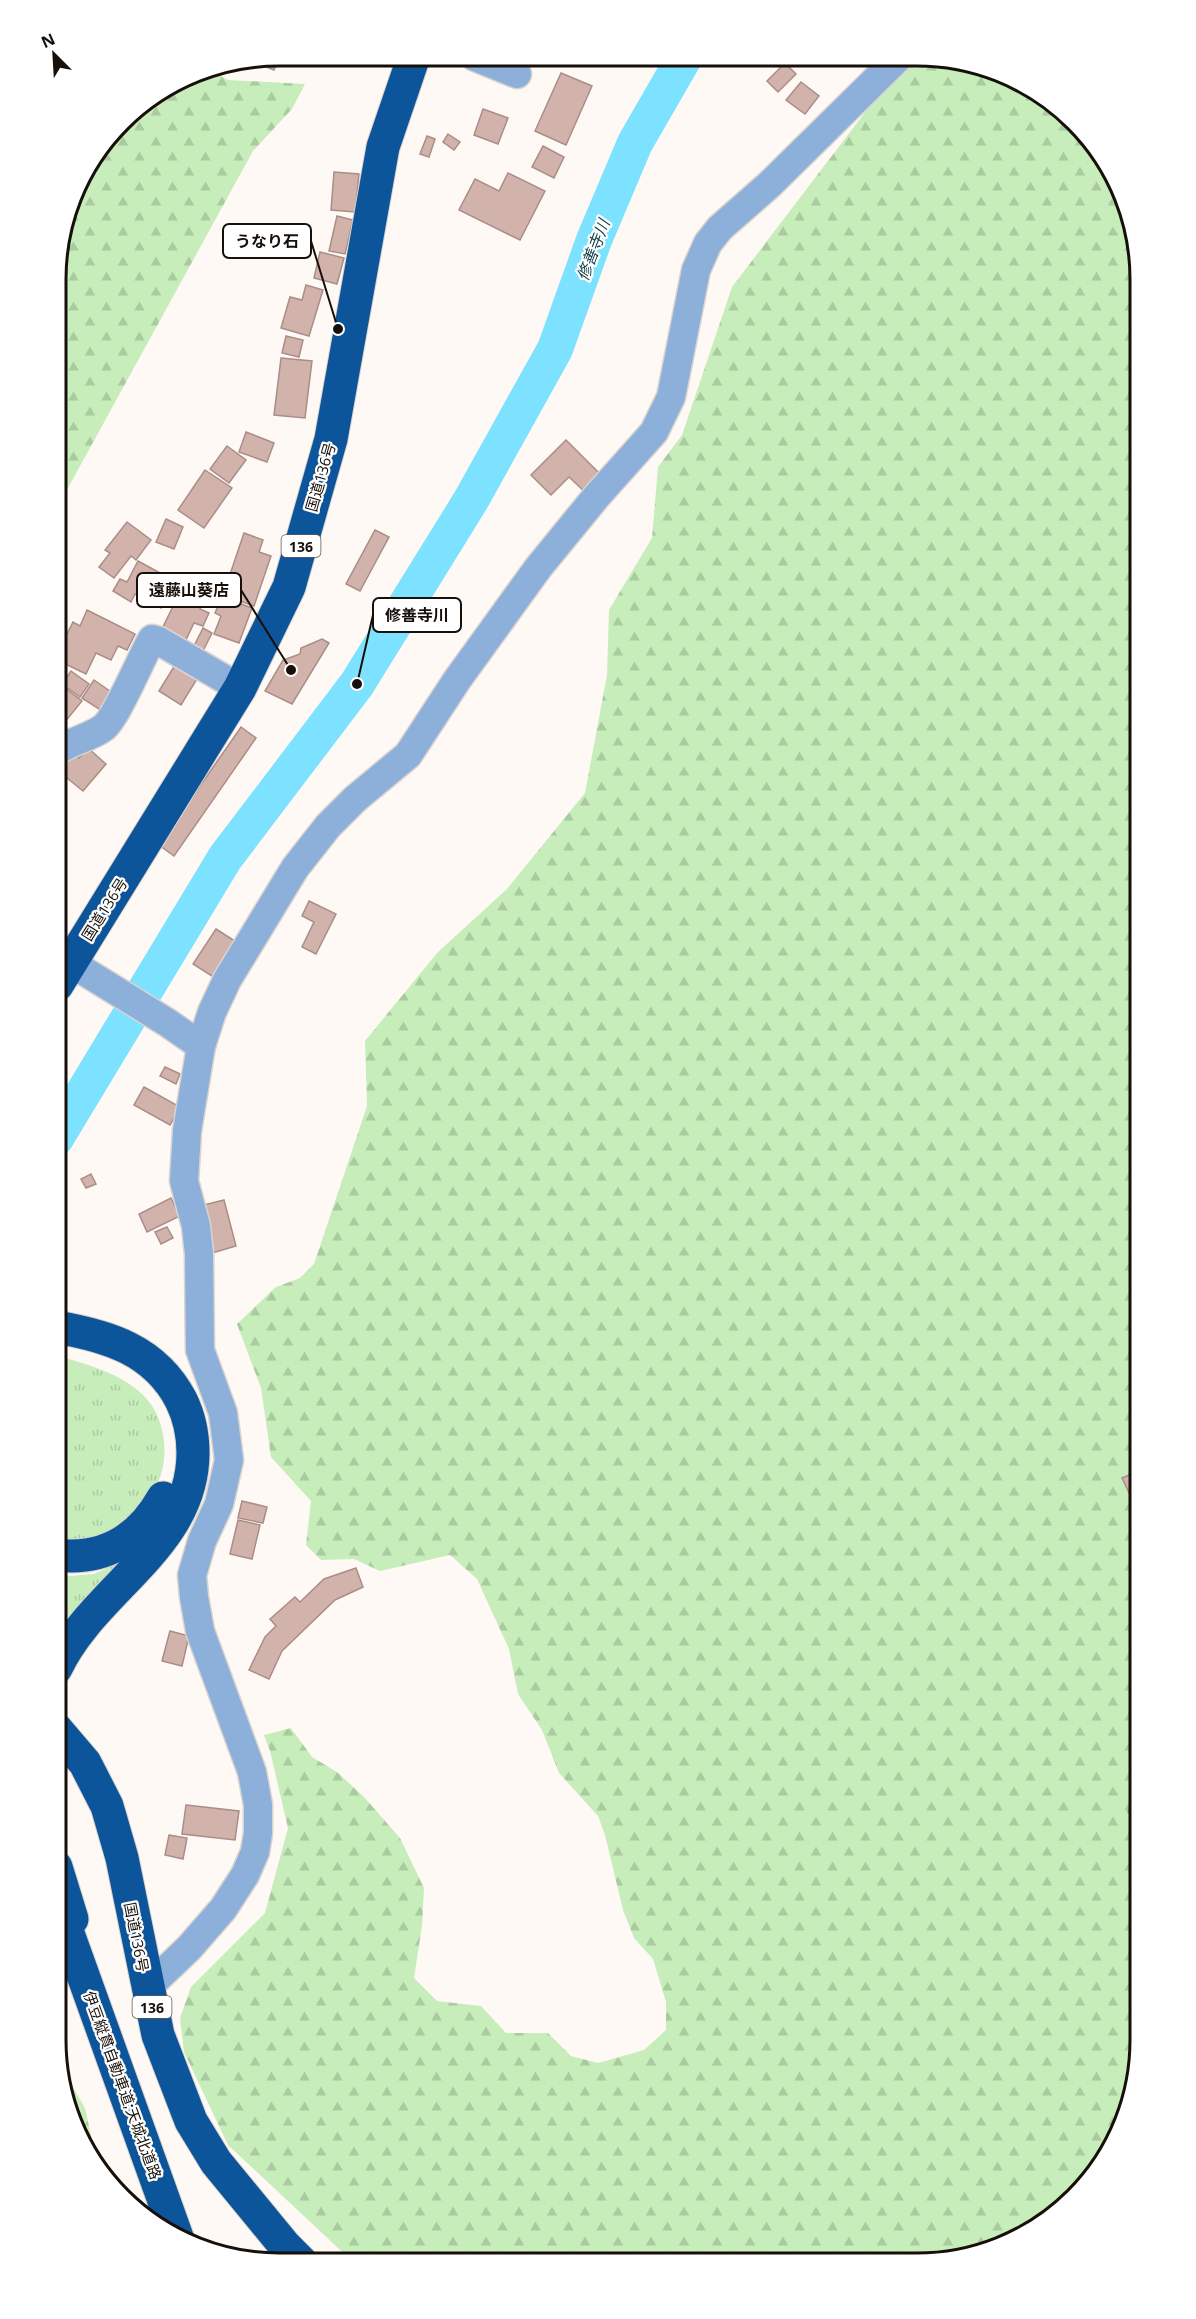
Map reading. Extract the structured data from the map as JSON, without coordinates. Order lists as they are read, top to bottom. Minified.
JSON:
{"streets":{"highway":["国道136号","136","伊豆縦貫自動車道;天城北道路"]},"water":["修善寺川"],"places":["うなり石","遠藤山葵店","修善寺川"],"north":"top left"}
